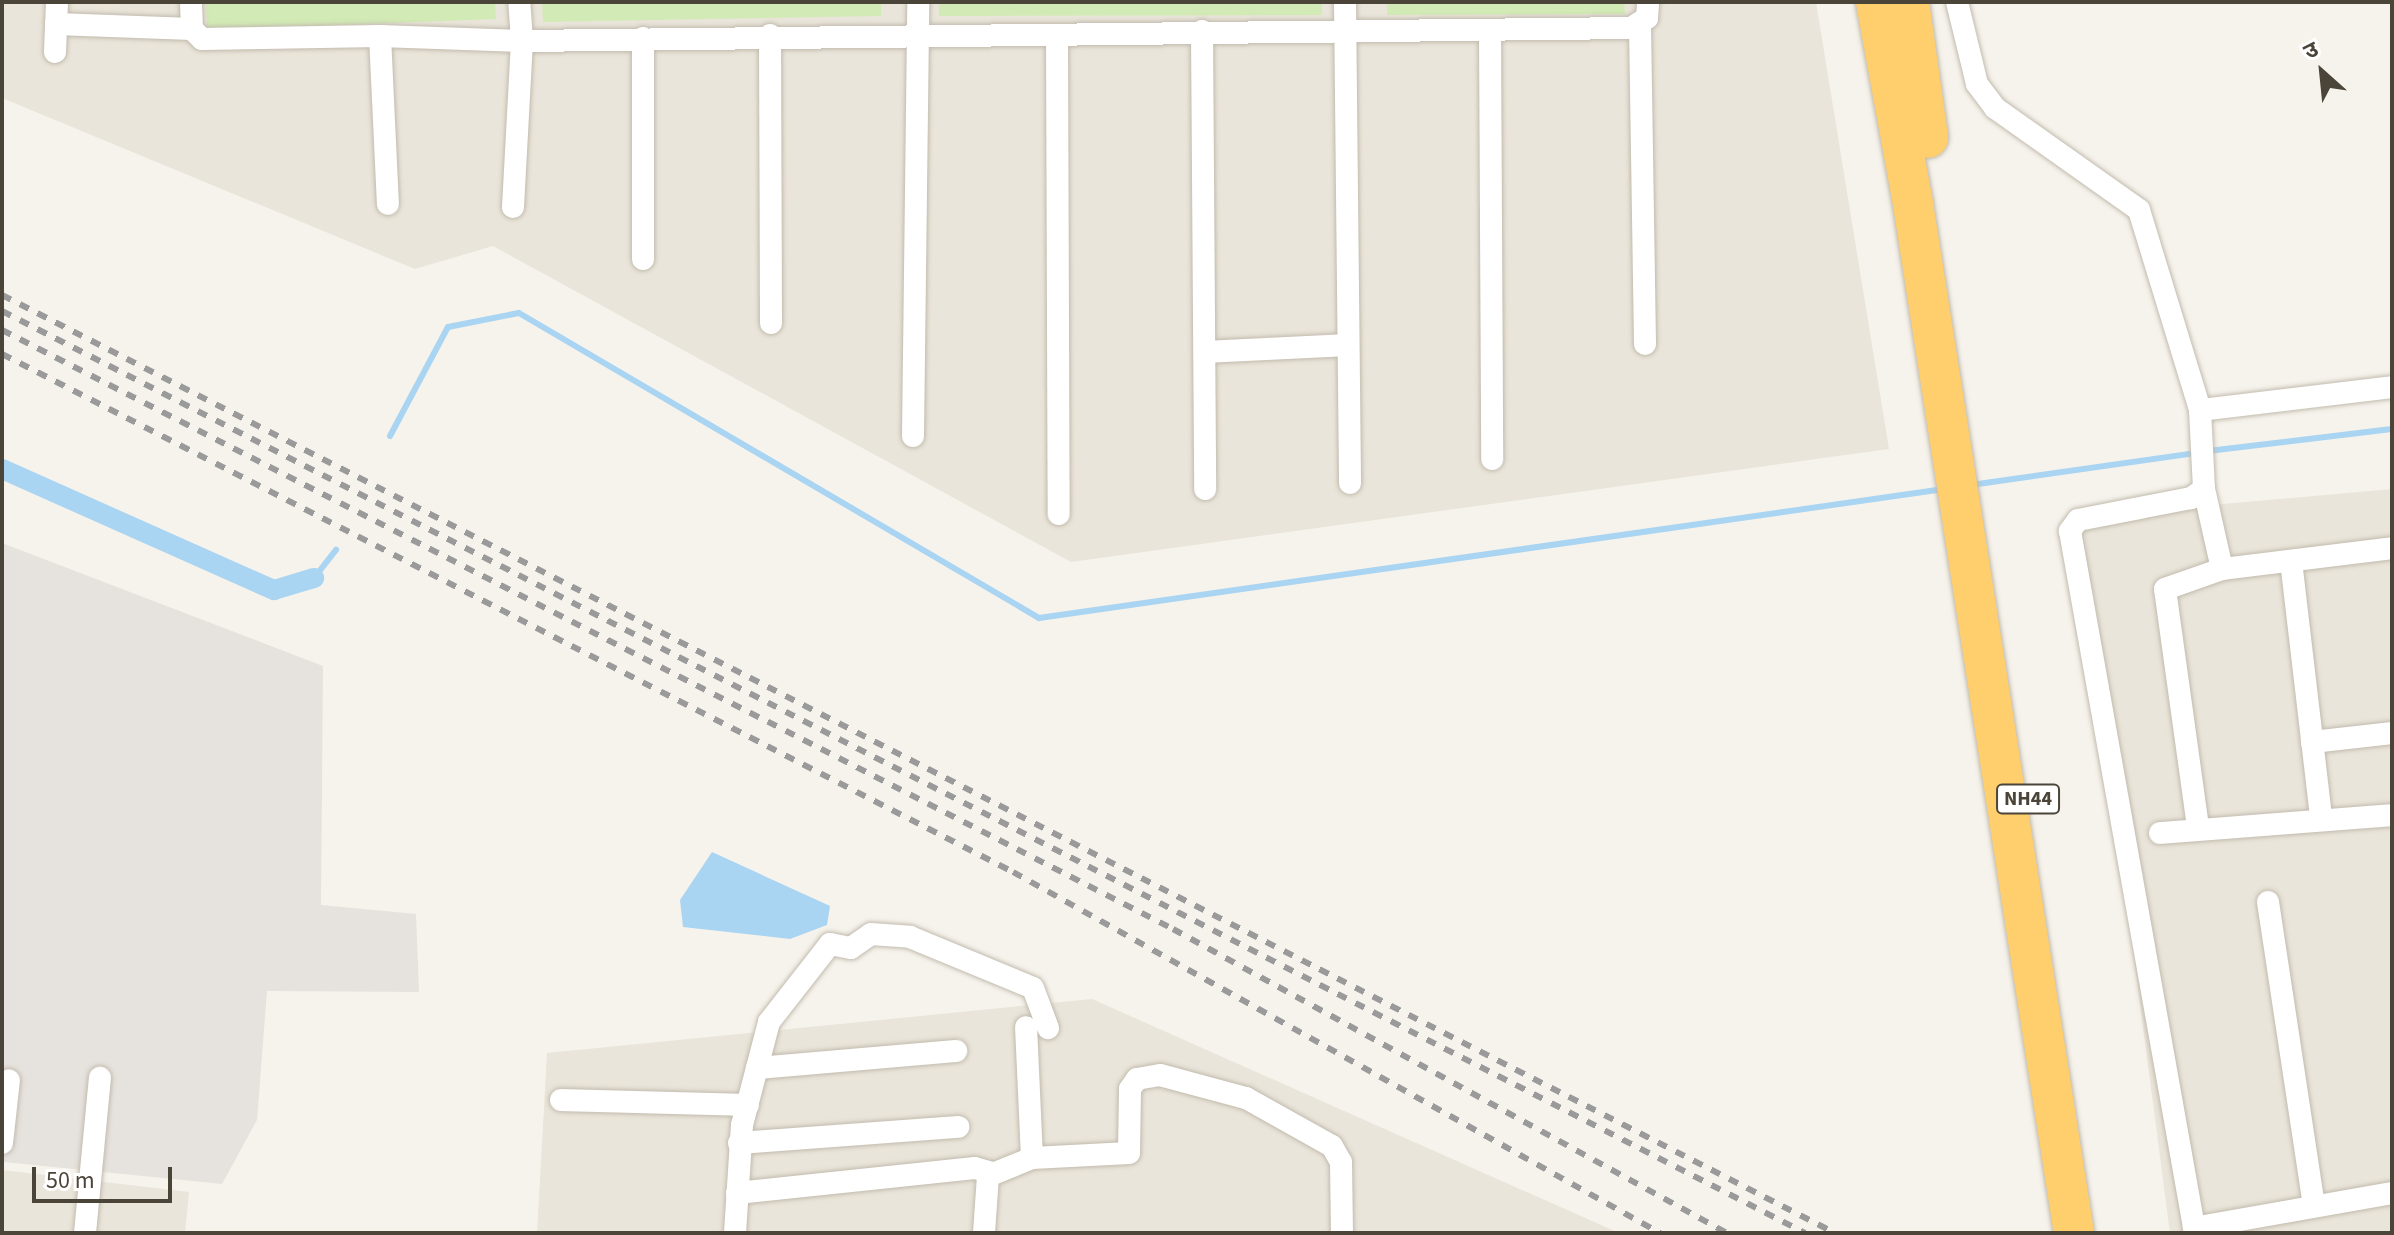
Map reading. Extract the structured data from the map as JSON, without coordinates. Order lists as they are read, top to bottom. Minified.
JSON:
{"streets":{"highway":["NH44"]},"scale_bar":"50 m","north":"top left"}
